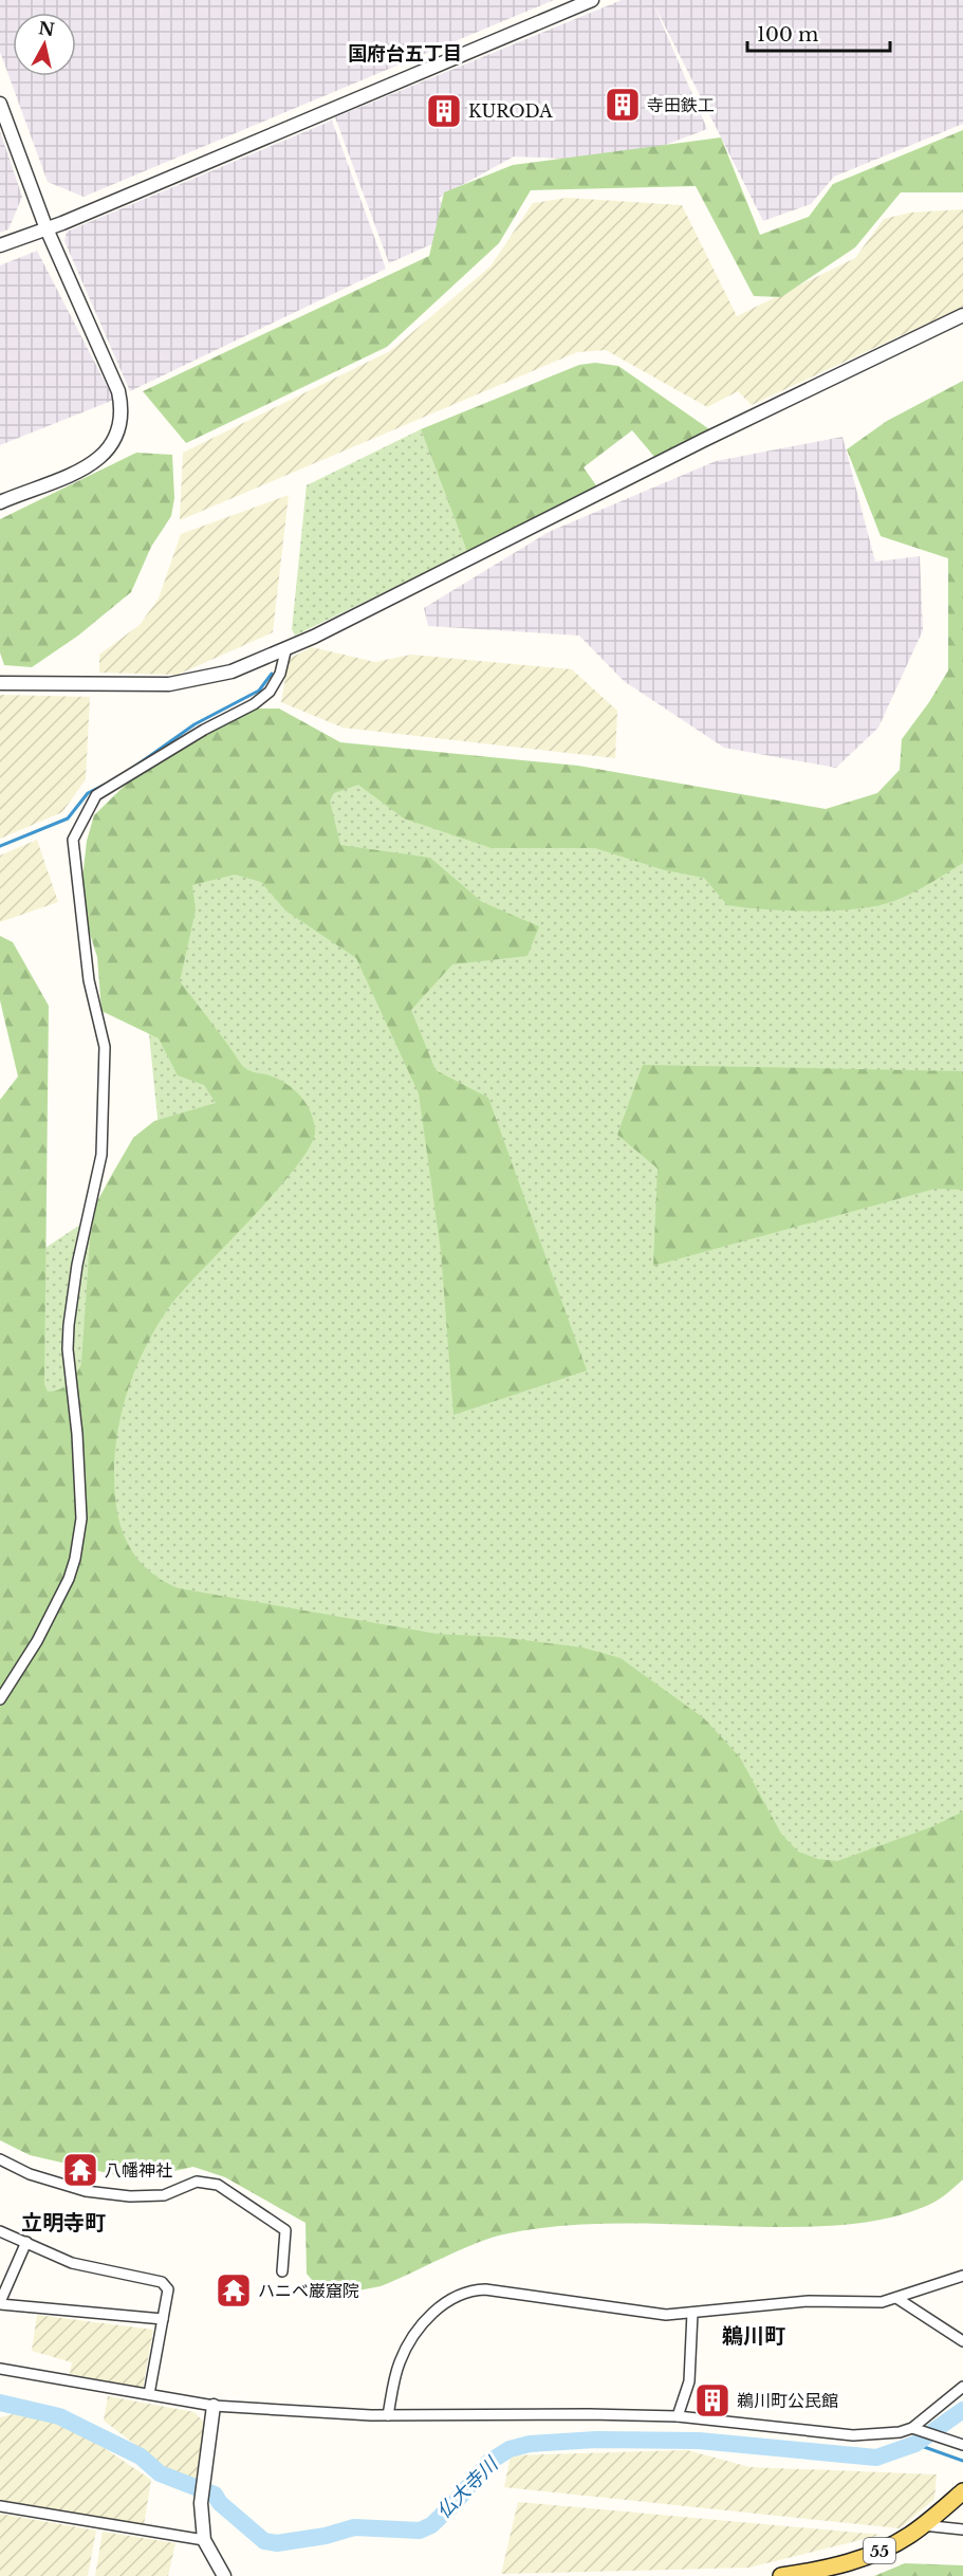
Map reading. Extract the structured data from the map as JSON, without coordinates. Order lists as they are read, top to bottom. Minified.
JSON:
{"streets":{"main road":["55"]},"districts":["国府台五丁目","立明寺町","鵜川町"],"water":["仏大寺川"],"places":{"building":["寺田鉄工","KURODA","鵜川町公民館"],"temple":["八幡神社","ハニベ巌窟院"]},"scale_bar":"100 m","north":"top"}
